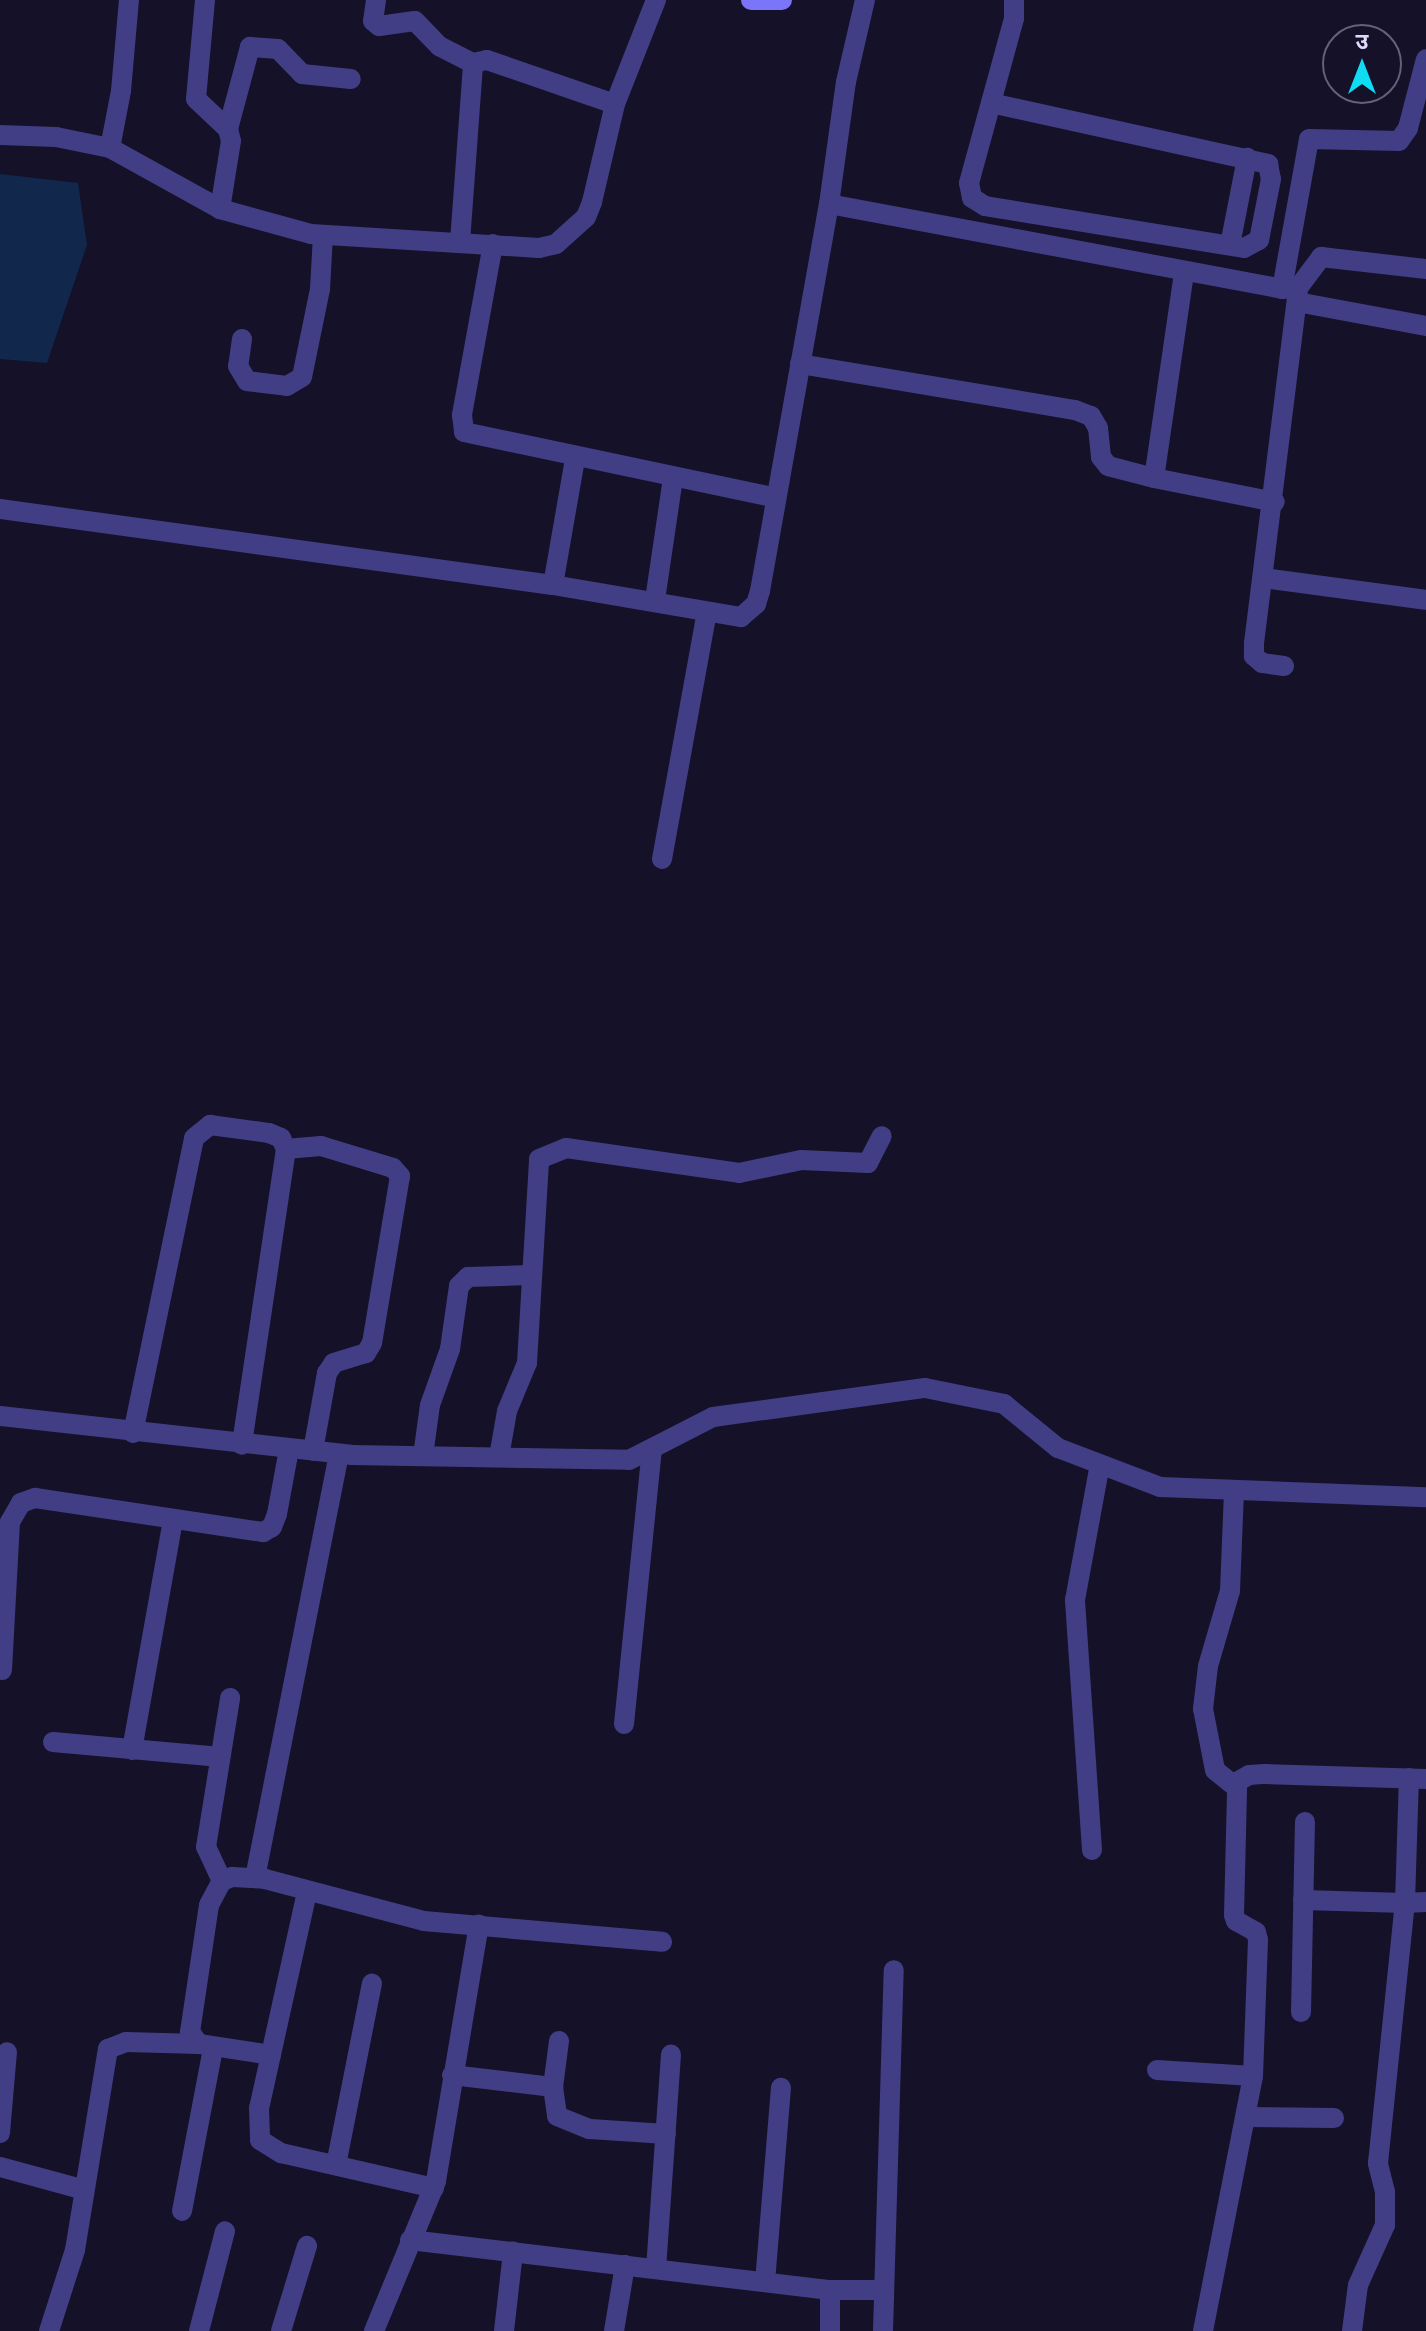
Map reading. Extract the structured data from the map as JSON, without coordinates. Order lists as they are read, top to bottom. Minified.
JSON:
{"north":"top"}
